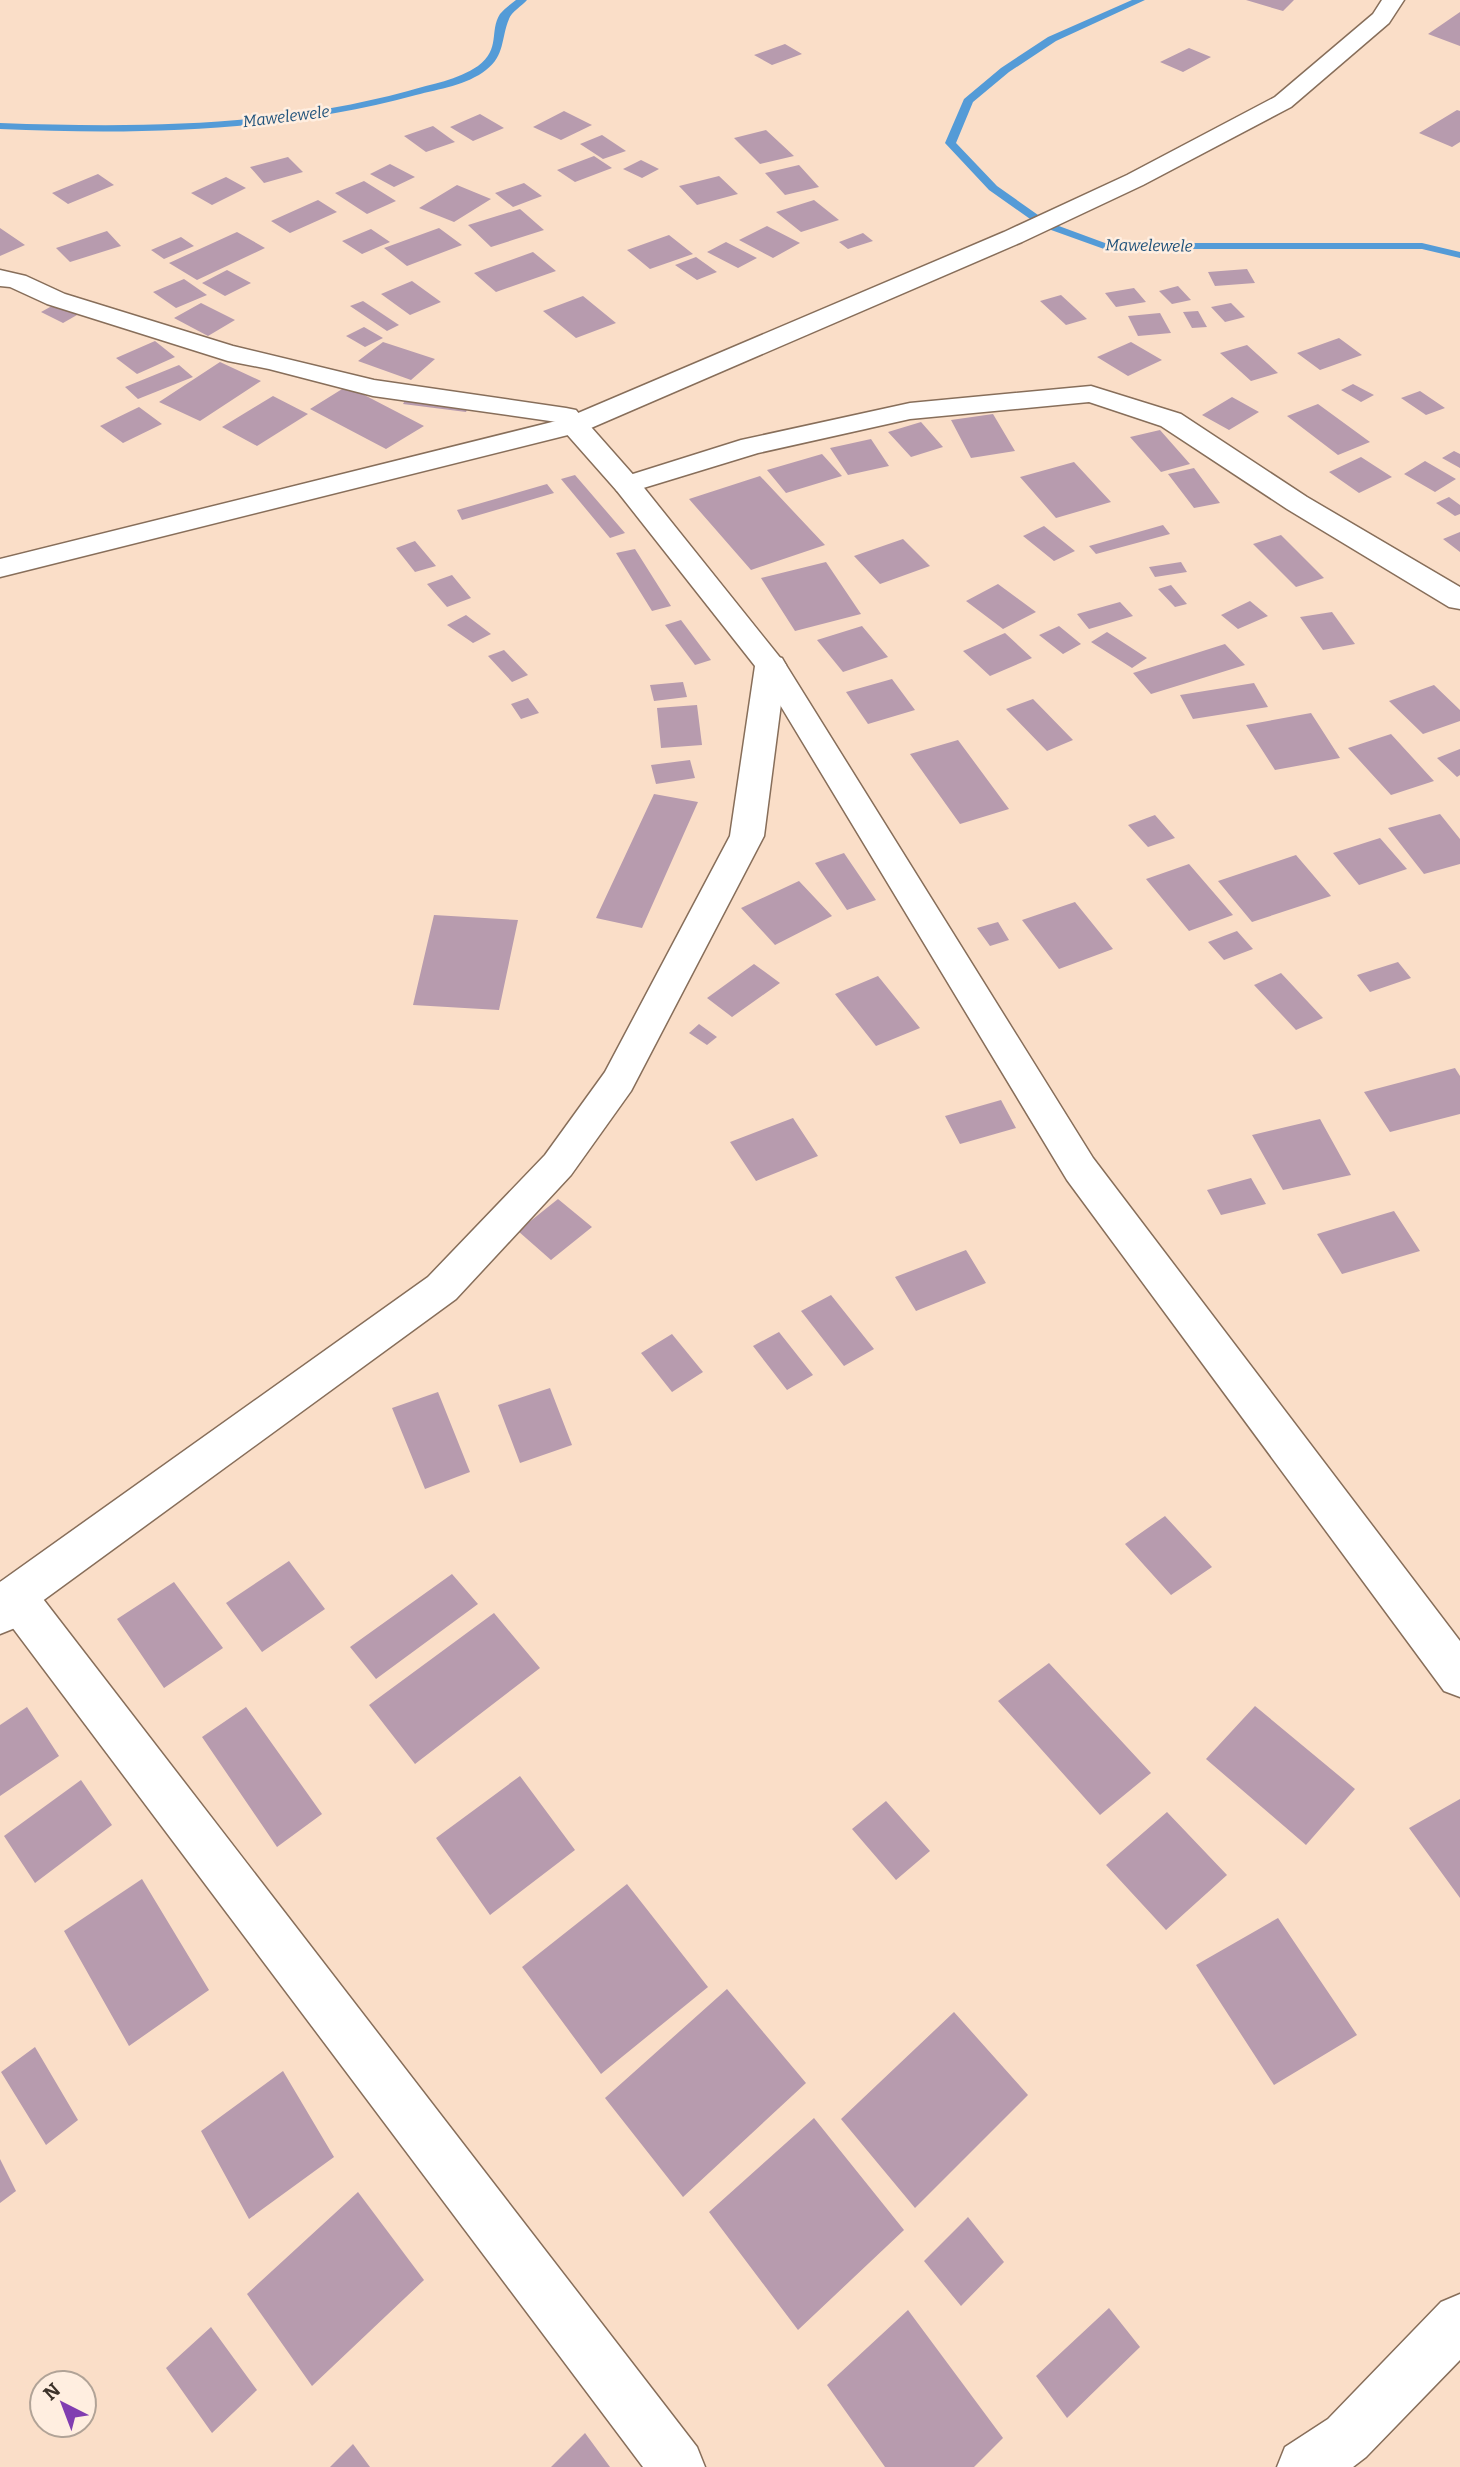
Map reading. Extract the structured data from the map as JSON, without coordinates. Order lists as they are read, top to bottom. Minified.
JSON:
{"water":["Mawelewele"],"north":"top left"}
